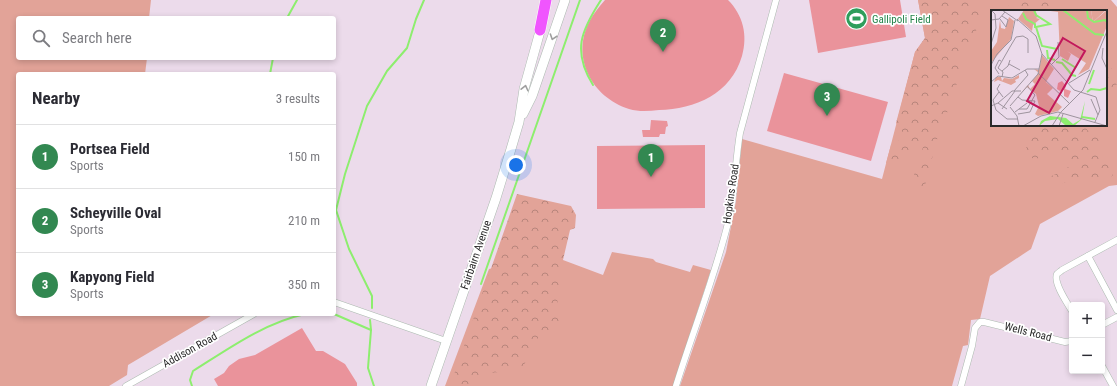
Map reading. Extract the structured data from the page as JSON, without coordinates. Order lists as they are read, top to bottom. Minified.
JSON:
{"streets":{"main road":["Fairbairn Avenue"],"street":["Hopkins Road","Wells Road","Addison Road"]},"places":{"sports":["Gallipoli Field"]},"page":{"search":"Search here","pins":["2","3","1"],"heading":["Nearby","3 results"],"list":[{"mark":"1","name":"Portsea Field","note":"Sports","value":"150 m"},{"mark":"2","name":"Scheyville Oval","note":"Sports","value":"210 m"},{"mark":"3","name":"Kapyong Field","note":"Sports","value":"350 m"}],"map_buttons":["+","−"]}}
